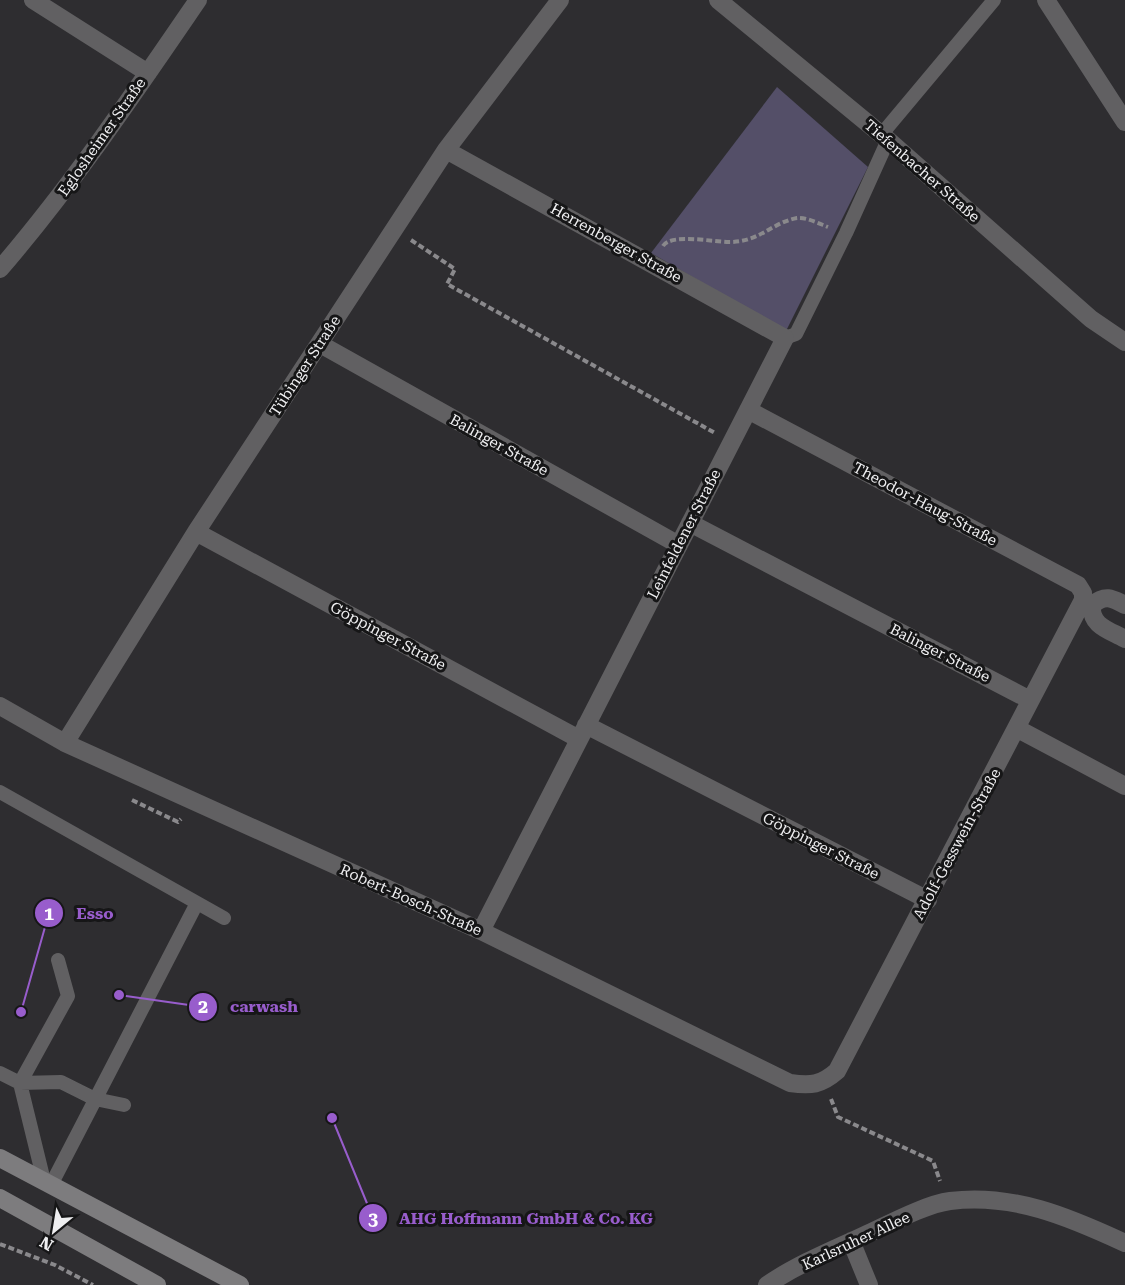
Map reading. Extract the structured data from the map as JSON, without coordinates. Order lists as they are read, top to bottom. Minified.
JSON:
{"streets":{"street":["Eglosheimer Straße","Tiefenbacher Straße","Herrenberger Straße","Tübinger Straße","Balinger Straße","Theodor-Haug-Straße","Leinfeldener Straße","Göppinger Straße","Adolf-Gesswein-Straße","Robert-Bosch-Straße","Karlsruher Allee"]},"crossings":[["Tiefenbacher Straße","Leinfeldener Straße"],["Herrenberger Straße","Tübinger Straße"],["Herrenberger Straße","Leinfeldener Straße"],["Tübinger Straße","Balinger Straße"],["Tübinger Straße","Göppinger Straße"],["Tübinger Straße","Robert-Bosch-Straße"],["Balinger Straße","Leinfeldener Straße"],["Balinger Straße","Adolf-Gesswein-Straße"],["Theodor-Haug-Straße","Leinfeldener Straße"],["Theodor-Haug-Straße","Adolf-Gesswein-Straße"],["Leinfeldener Straße","Göppinger Straße"],["Leinfeldener Straße","Robert-Bosch-Straße"],["Göppinger Straße","Adolf-Gesswein-Straße"],["Adolf-Gesswein-Straße","Robert-Bosch-Straße"]],"places":["carwash","Esso","AHG Hoffmann GmbH & Co. KG"],"north":"bottom left"}
